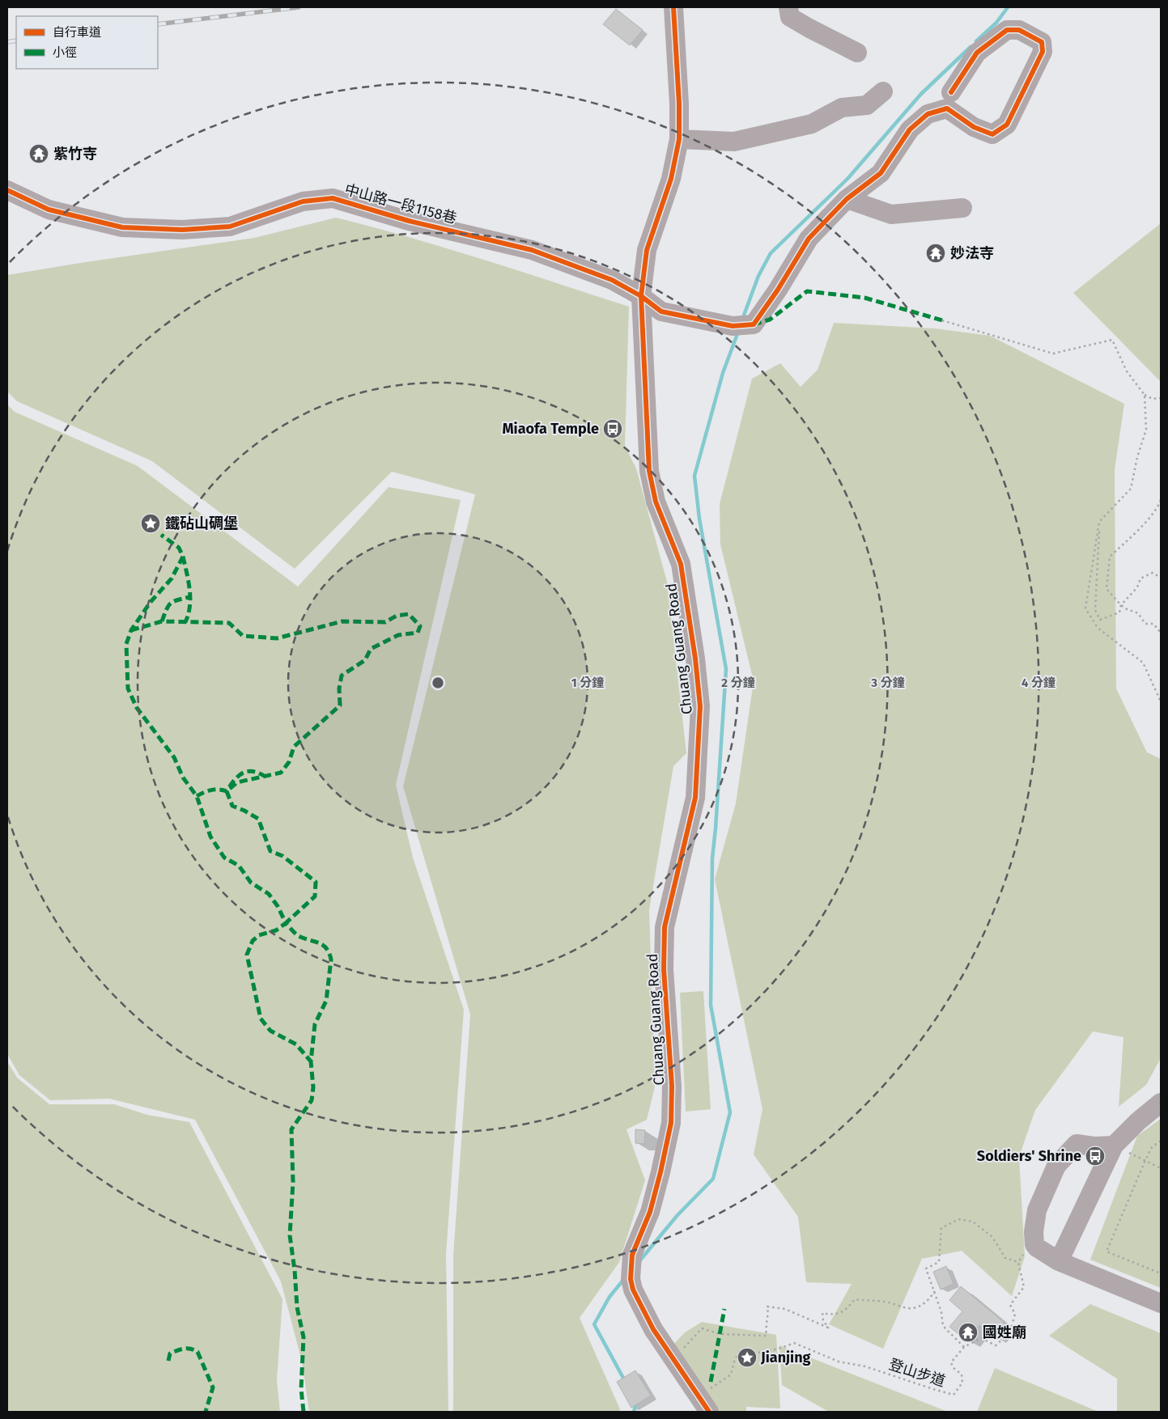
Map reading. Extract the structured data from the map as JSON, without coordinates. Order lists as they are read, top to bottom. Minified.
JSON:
{"streets":{"street":["中山路一段1158巷","Chuang Guang Road"],"path":["登山步道"]},"crossings":[["中山路一段1158巷","Chuang Guang Road"]],"places":{"temple":["紫竹寺","妙法寺","國姓廟"],"bus stop":["Miaofa Temple","Soldiers' Shrine"],"place":["鐵砧山碉堡","Jianjing"]},"legend":["自行車道","小徑"],"rings":["1 分鐘","2 分鐘","3 分鐘","4 分鐘"]}
